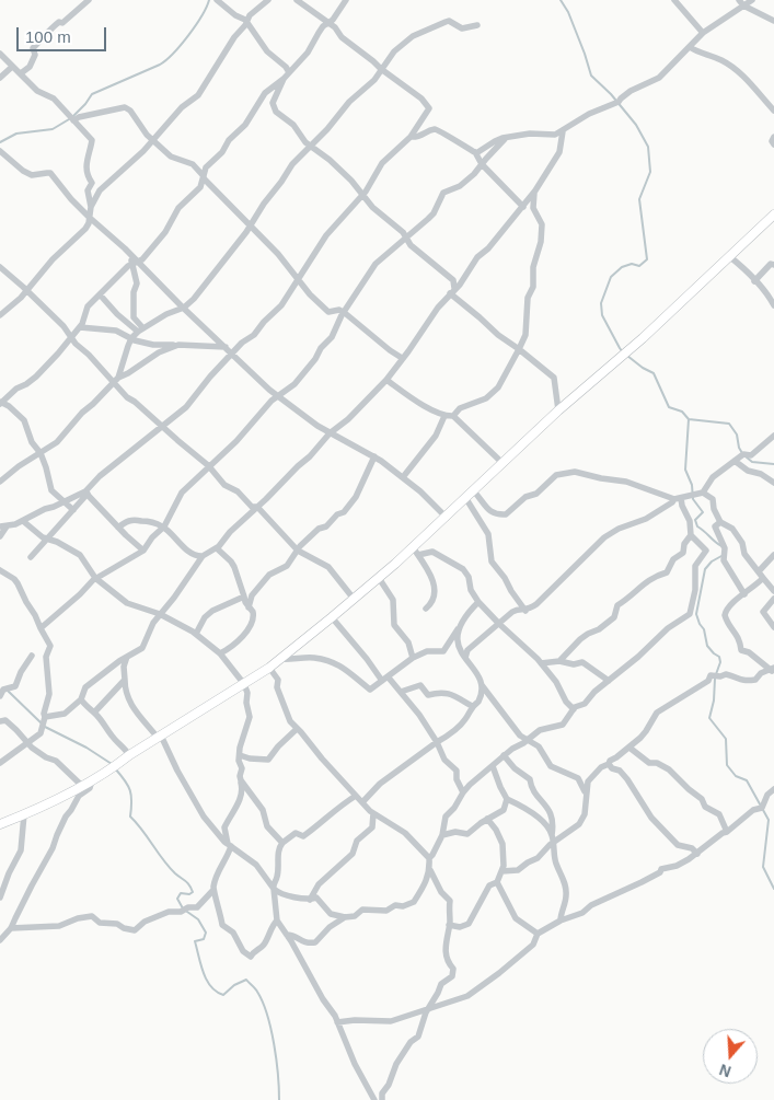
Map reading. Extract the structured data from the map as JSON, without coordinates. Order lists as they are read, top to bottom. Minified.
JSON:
{"scale_bar":"100 m","north":"bottom"}
